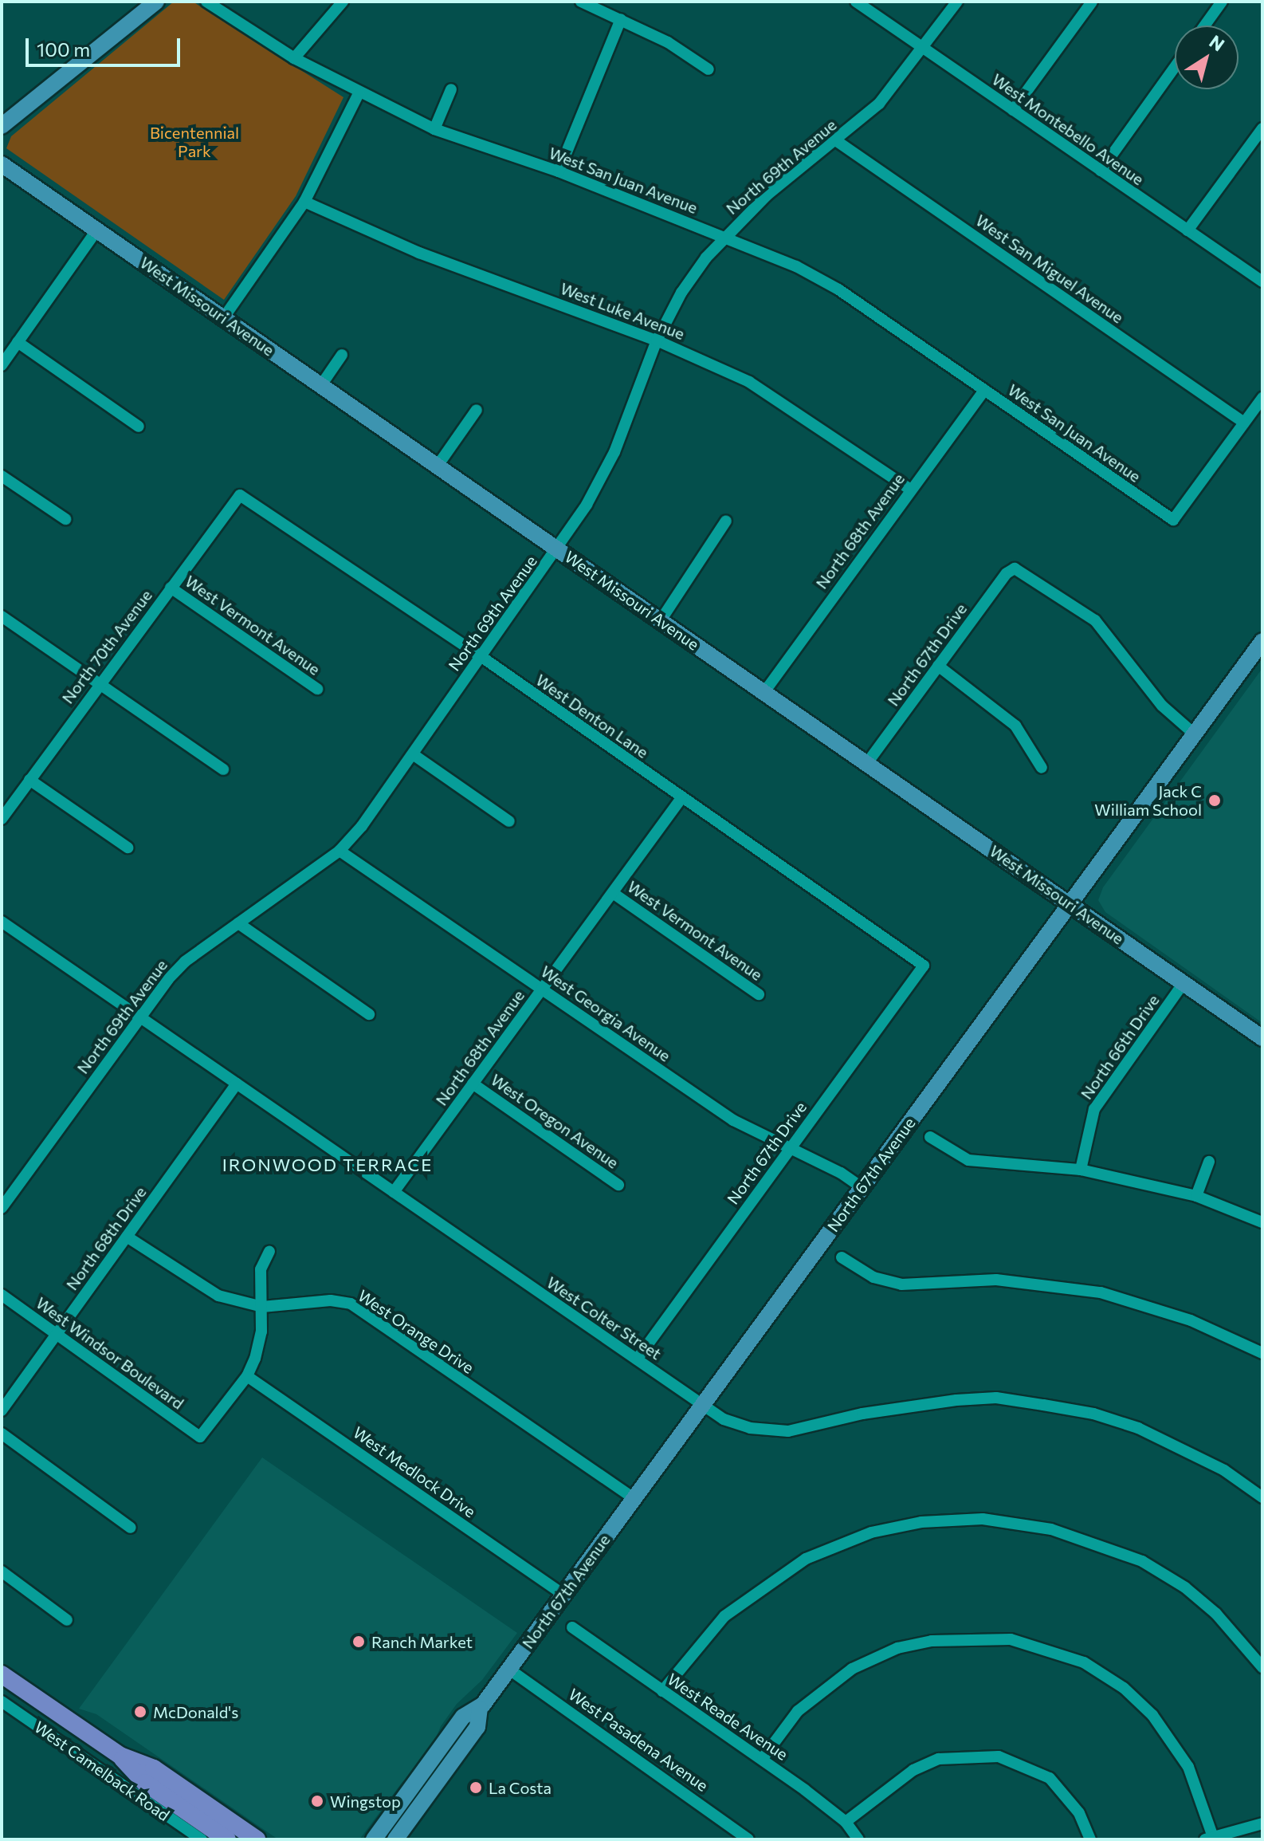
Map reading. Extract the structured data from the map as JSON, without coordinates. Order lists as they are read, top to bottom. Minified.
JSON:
{"streets":{"main road":["West Camelback Road"],"street":["West Montebello Avenue","North 69th Avenue","West San Juan Avenue","West San Miguel Avenue","West Missouri Avenue","West Luke Avenue","North 68th Avenue","West Vermont Avenue","North 70th Avenue","North 67th Drive","West Denton Lane","West Georgia Avenue","North 66th Drive","West Oregon Avenue","North 67th Avenue","North 68th Drive","West Colter Street","West Orange Drive","West Windsor Boulevard","West Medlock Drive","West Reade Avenue","West Pasadena Avenue"]},"crossings":[["West Montebello Avenue","North 69th Avenue"],["North 69th Avenue","West San Juan Avenue"],["North 69th Avenue","West San Miguel Avenue"],["North 69th Avenue","West Missouri Avenue"],["North 69th Avenue","West Luke Avenue"],["North 69th Avenue","West Denton Lane"],["North 69th Avenue","West Georgia Avenue"],["North 69th Avenue","West Colter Street"],["West San Juan Avenue","West San Miguel Avenue"],["West San Juan Avenue","North 68th Avenue"],["West Missouri Avenue","North 68th Avenue"],["West Missouri Avenue","North 67th Drive"],["West Missouri Avenue","North 66th Drive"],["West Missouri Avenue","North 67th Avenue"],["West Luke Avenue","North 68th Avenue"],["North 68th Avenue","West Vermont Avenue"],["North 68th Avenue","West Denton Lane"],["North 68th Avenue","West Georgia Avenue"],["North 68th Avenue","West Oregon Avenue"],["North 68th Avenue","West Colter Street"],["West Vermont Avenue","North 70th Avenue"],["North 70th Avenue","West Denton Lane"],["North 67th Drive","West Denton Lane"],["North 67th Drive","West Georgia Avenue"],["North 67th Drive","North 67th Avenue"],["North 67th Drive","West Colter Street"],["West Georgia Avenue","North 67th Avenue"],["North 67th Avenue","West Colter Street"],["North 67th Avenue","West Orange Drive"],["North 67th Avenue","West Medlock Drive"],["North 67th Avenue","West Pasadena Avenue"],["North 68th Drive","West Colter Street"],["North 68th Drive","West Orange Drive"],["North 68th Drive","West Windsor Boulevard"],["West Windsor Boulevard","West Medlock Drive"]],"districts":["IRONWOOD TERRACE"],"parks":["Bicentennial Park"],"places":["Jack C William School","Ranch Market","McDonald's","La Costa","Wingstop"],"scale_bar":"100 m","north":"top right"}
